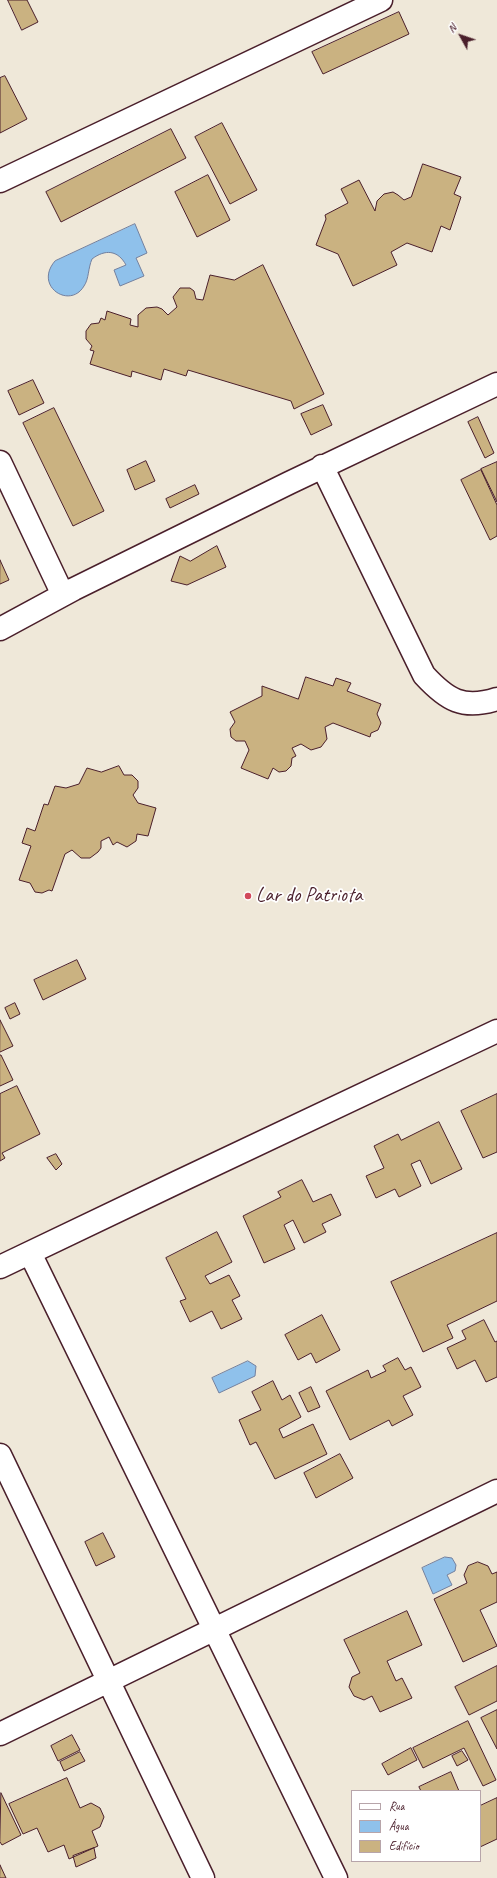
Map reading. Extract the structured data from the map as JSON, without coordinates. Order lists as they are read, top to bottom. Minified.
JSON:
{"places":["Lar do Patriota"],"legend":["Rua","Água","Edifício"],"north":"top left"}
